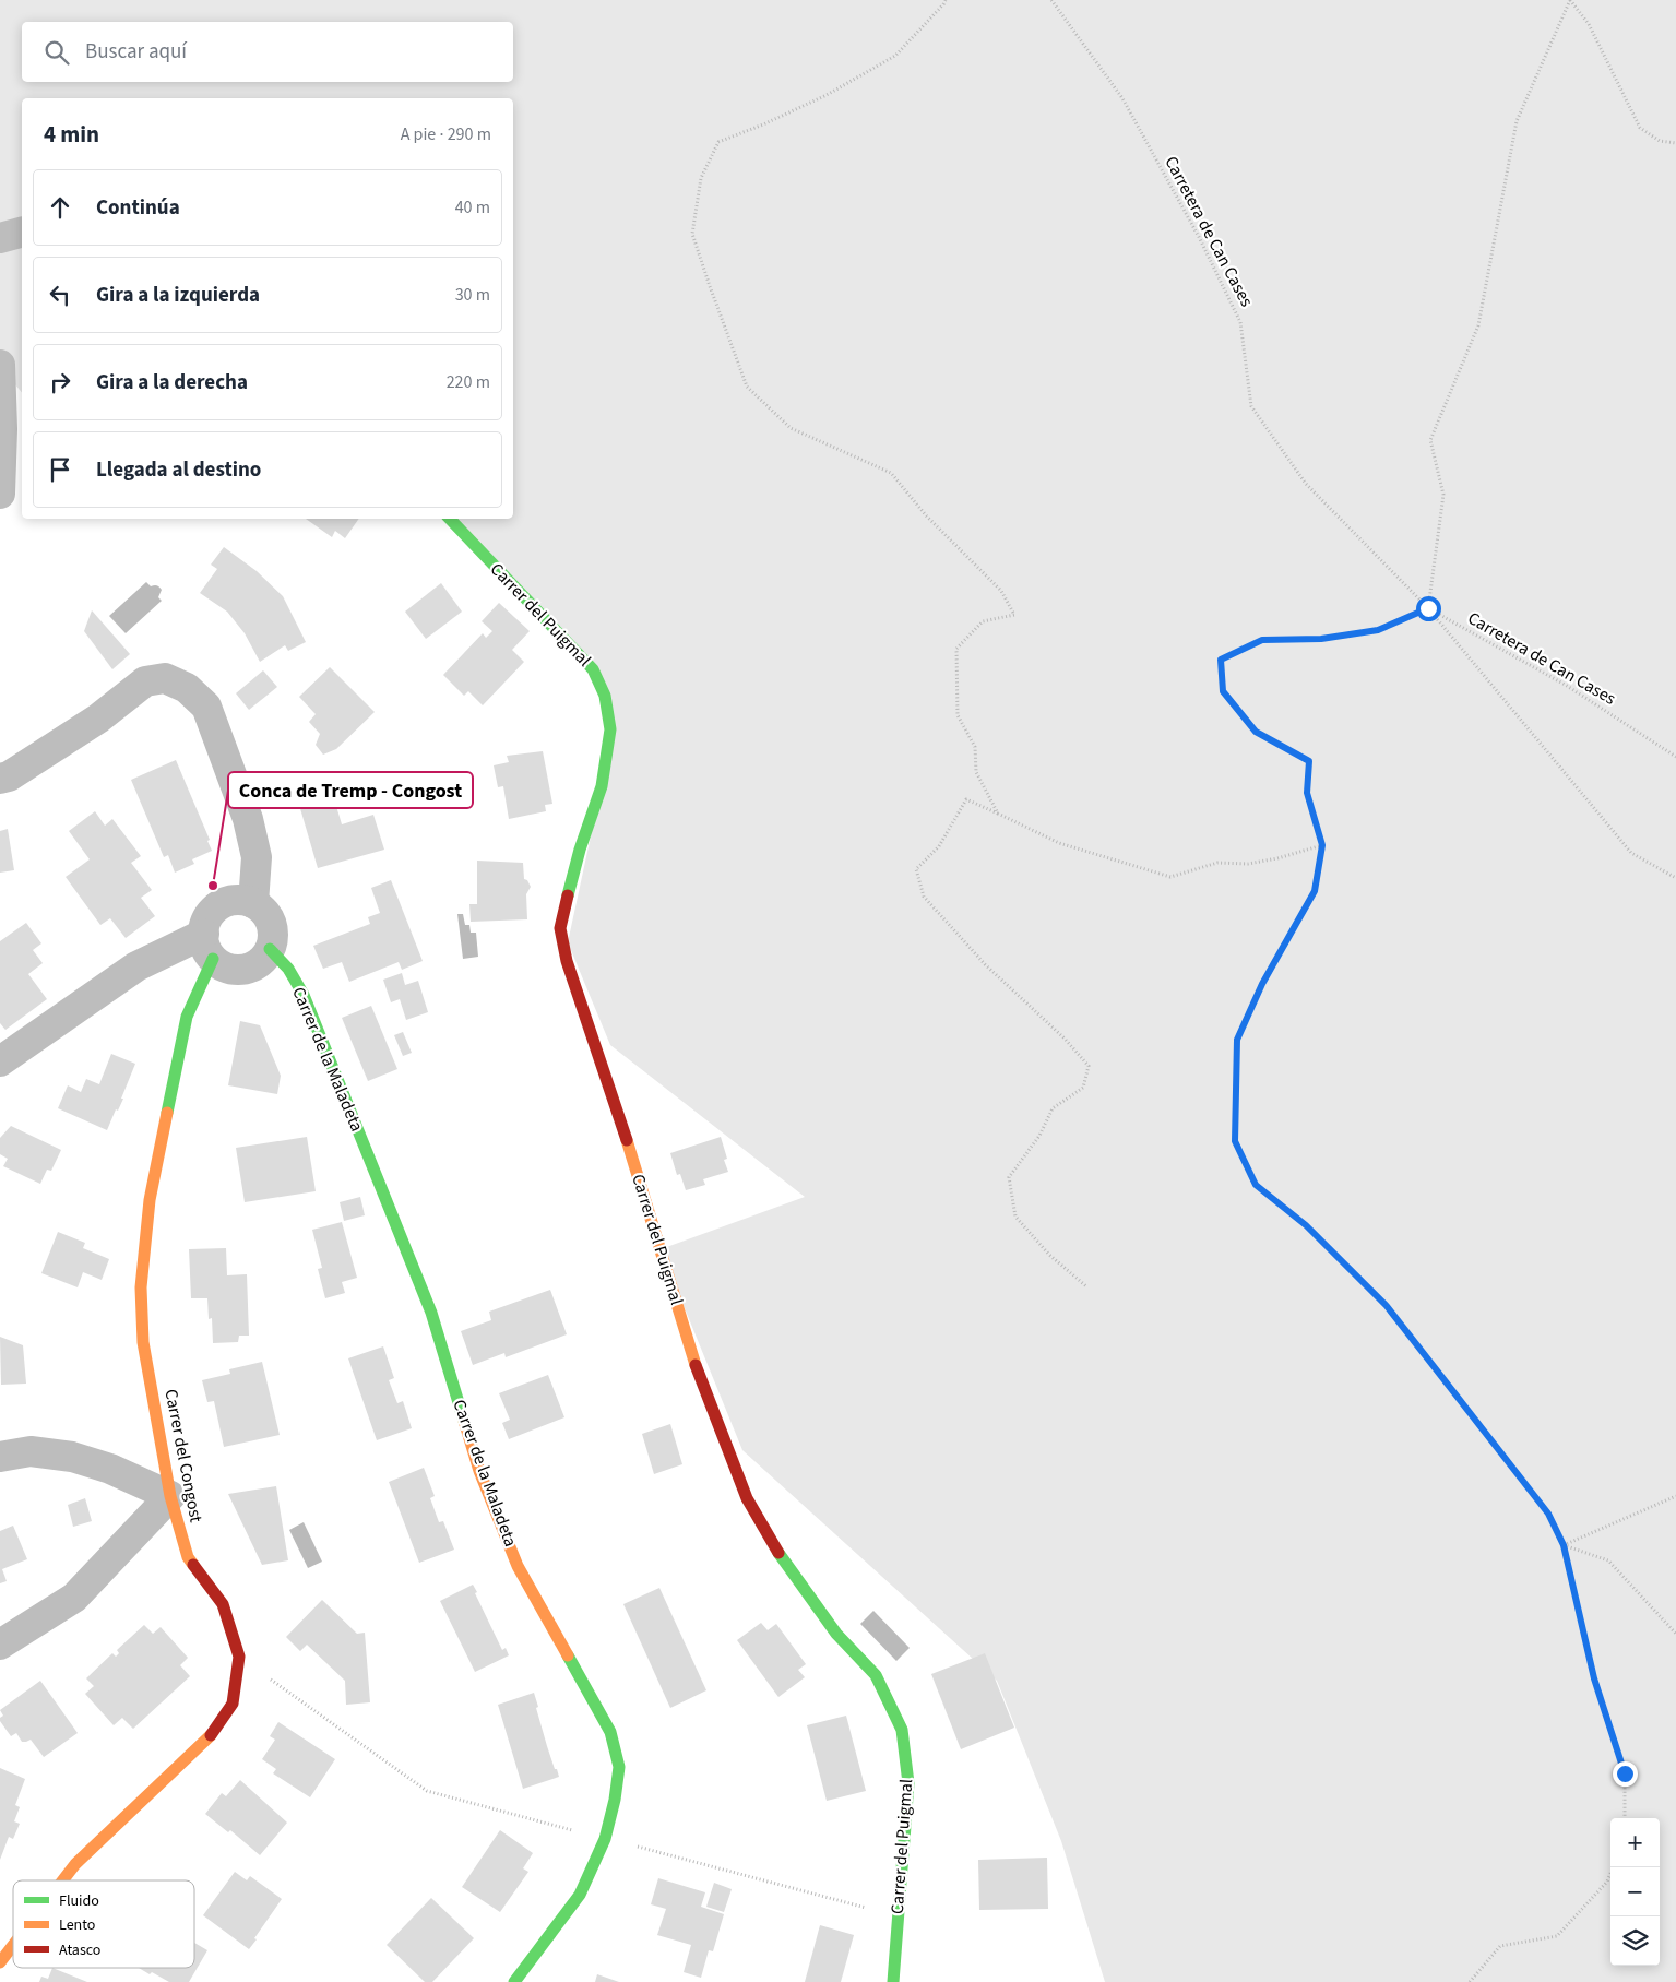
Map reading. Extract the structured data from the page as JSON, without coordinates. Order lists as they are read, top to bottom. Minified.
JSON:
{"streets":{"street":["Carrer del Puigmal","Carrer de la Maladeta","Carrer del Congost"],"path":["Carretera de Can Cases"]},"crossings":[["Carrer de la Maladeta","Carrer del Congost"]],"places":["Conca de Tremp - Congost"],"legend":["Fluido","Lento","Atasco"],"page":{"search":"Buscar aquí","heading":["4 min","A pie · 290 m"],"list":[["Continúa","40 m"],["Gira a la izquierda","30 m"],["Gira a la derecha","220 m"],"Llegada al destino"],"map_buttons":["+","−"]}}
